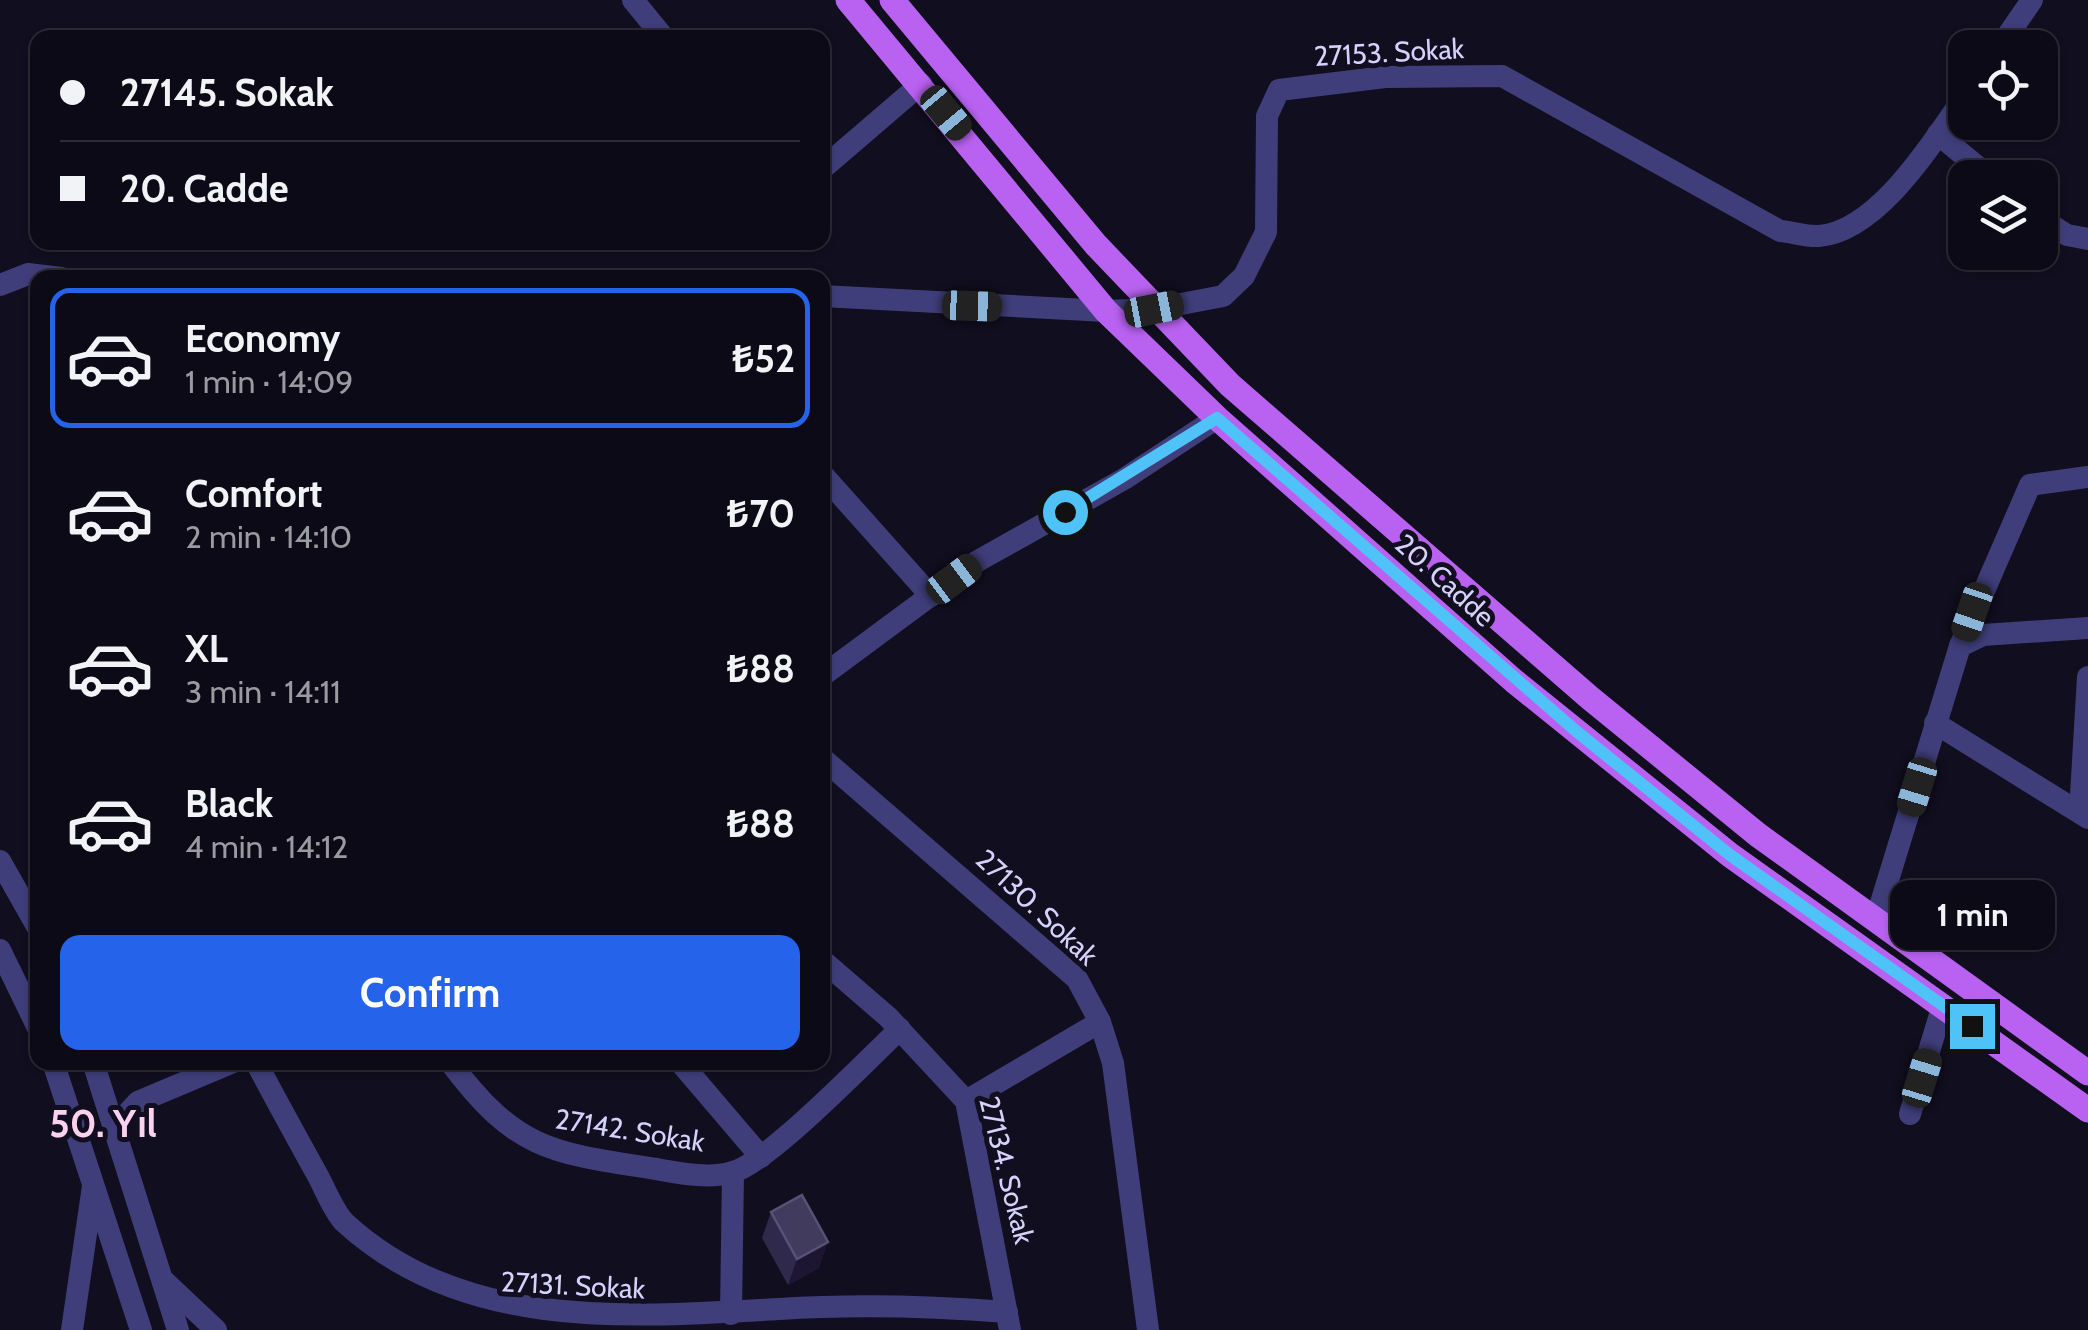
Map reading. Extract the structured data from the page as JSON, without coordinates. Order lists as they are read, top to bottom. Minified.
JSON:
{"streets":{"main road":["20. Cadde"],"street":["27153. Sokak","27130. Sokak","27142. Sokak","27134. Sokak","27131. Sokak"]},"crossings":[["27153. Sokak","20. Cadde"],["27142. Sokak","27134. Sokak"],["27134. Sokak","27131. Sokak"]],"districts":["50. Yıl"],"page":{"banner":["27145. Sokak","20. Cadde"],"list":[{"name":"Economy","note":"1 min · 14:09","value":"₺52"},{"name":"Comfort","note":"2 min · 14:10","value":"₺70"},{"name":"XL","note":"3 min · 14:11","value":"₺88"},{"name":"Black","note":"4 min · 14:12","value":"₺88"}],"bubble":"1 min","buttons":"Confirm"}}
